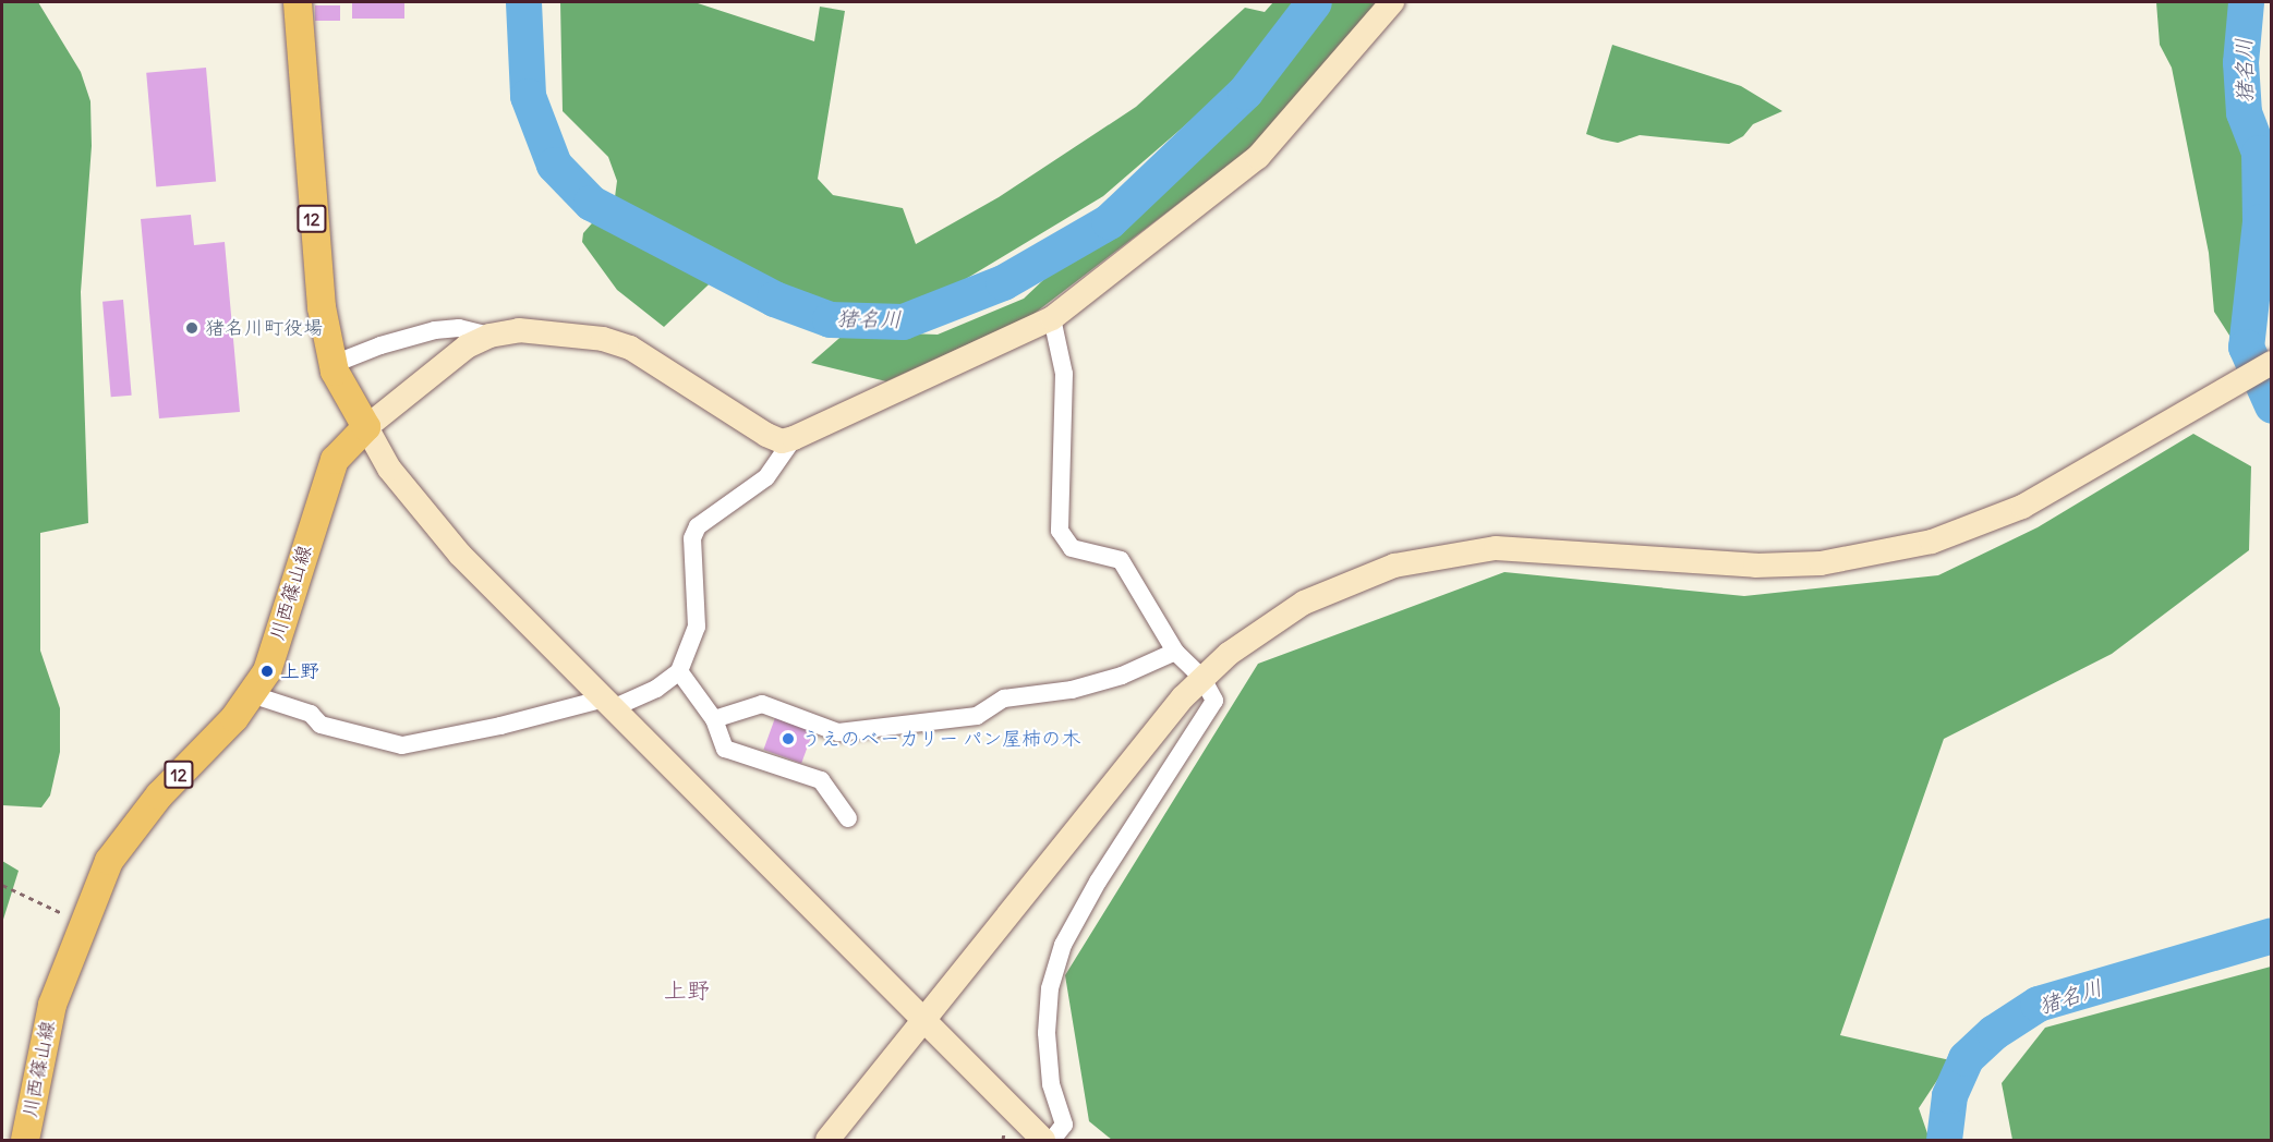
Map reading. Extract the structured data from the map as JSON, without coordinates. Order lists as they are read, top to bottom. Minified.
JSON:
{"streets":{"main road":["12","川西篠山線"]},"crossings":[["12","川西篠山線"]],"districts":["上野"],"water":["猪名川"],"places":["猪名川町役場","上野","うえのベーカリー パン屋柿の木"]}
